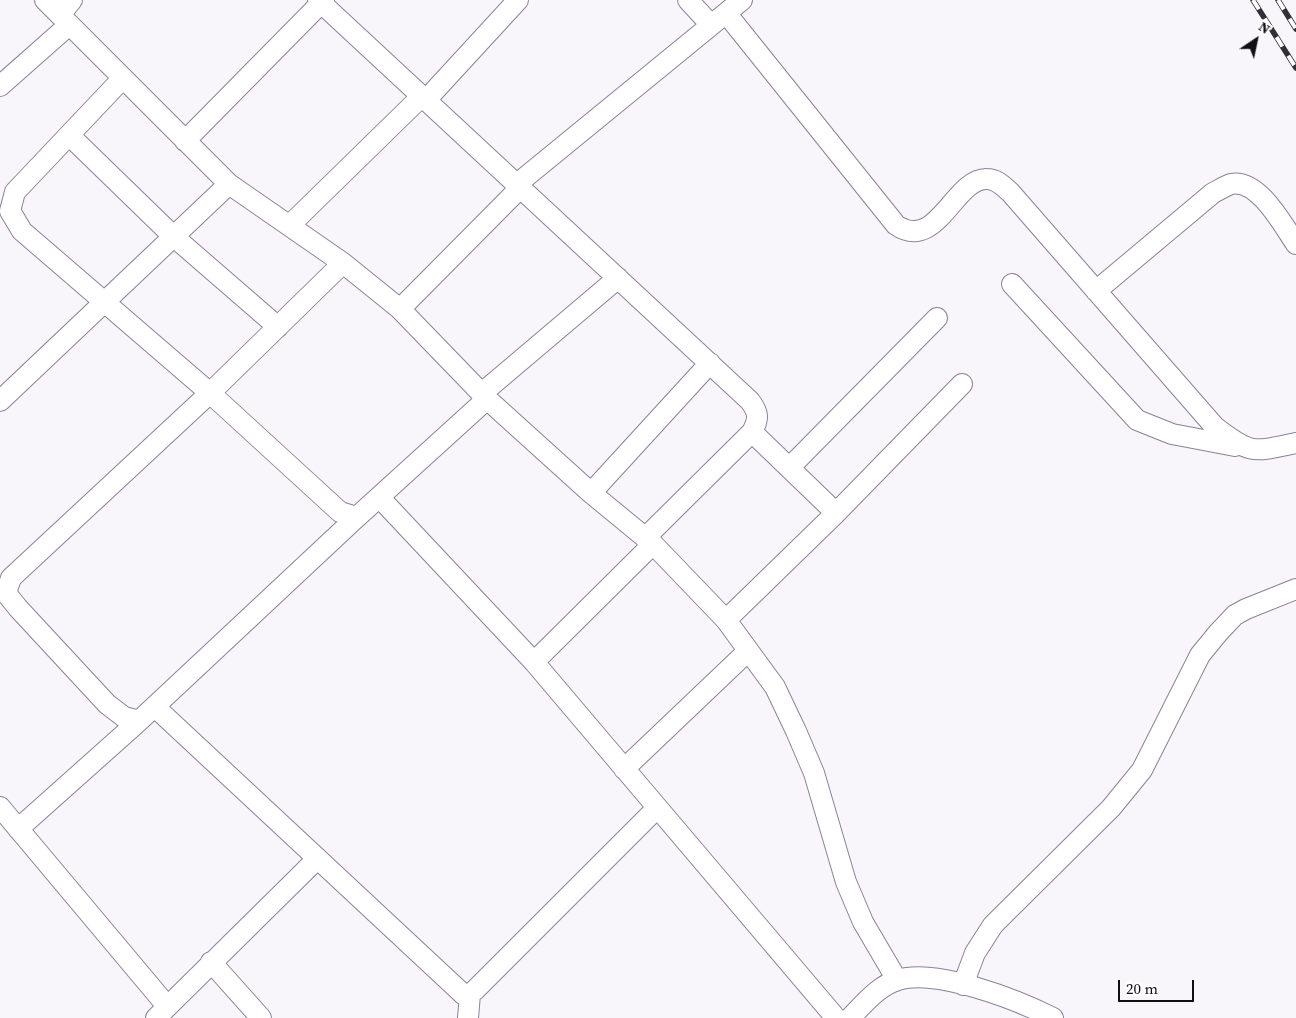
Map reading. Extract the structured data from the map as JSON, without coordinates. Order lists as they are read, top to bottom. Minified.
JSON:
{"scale_bar":"20 m","north":"top right"}
